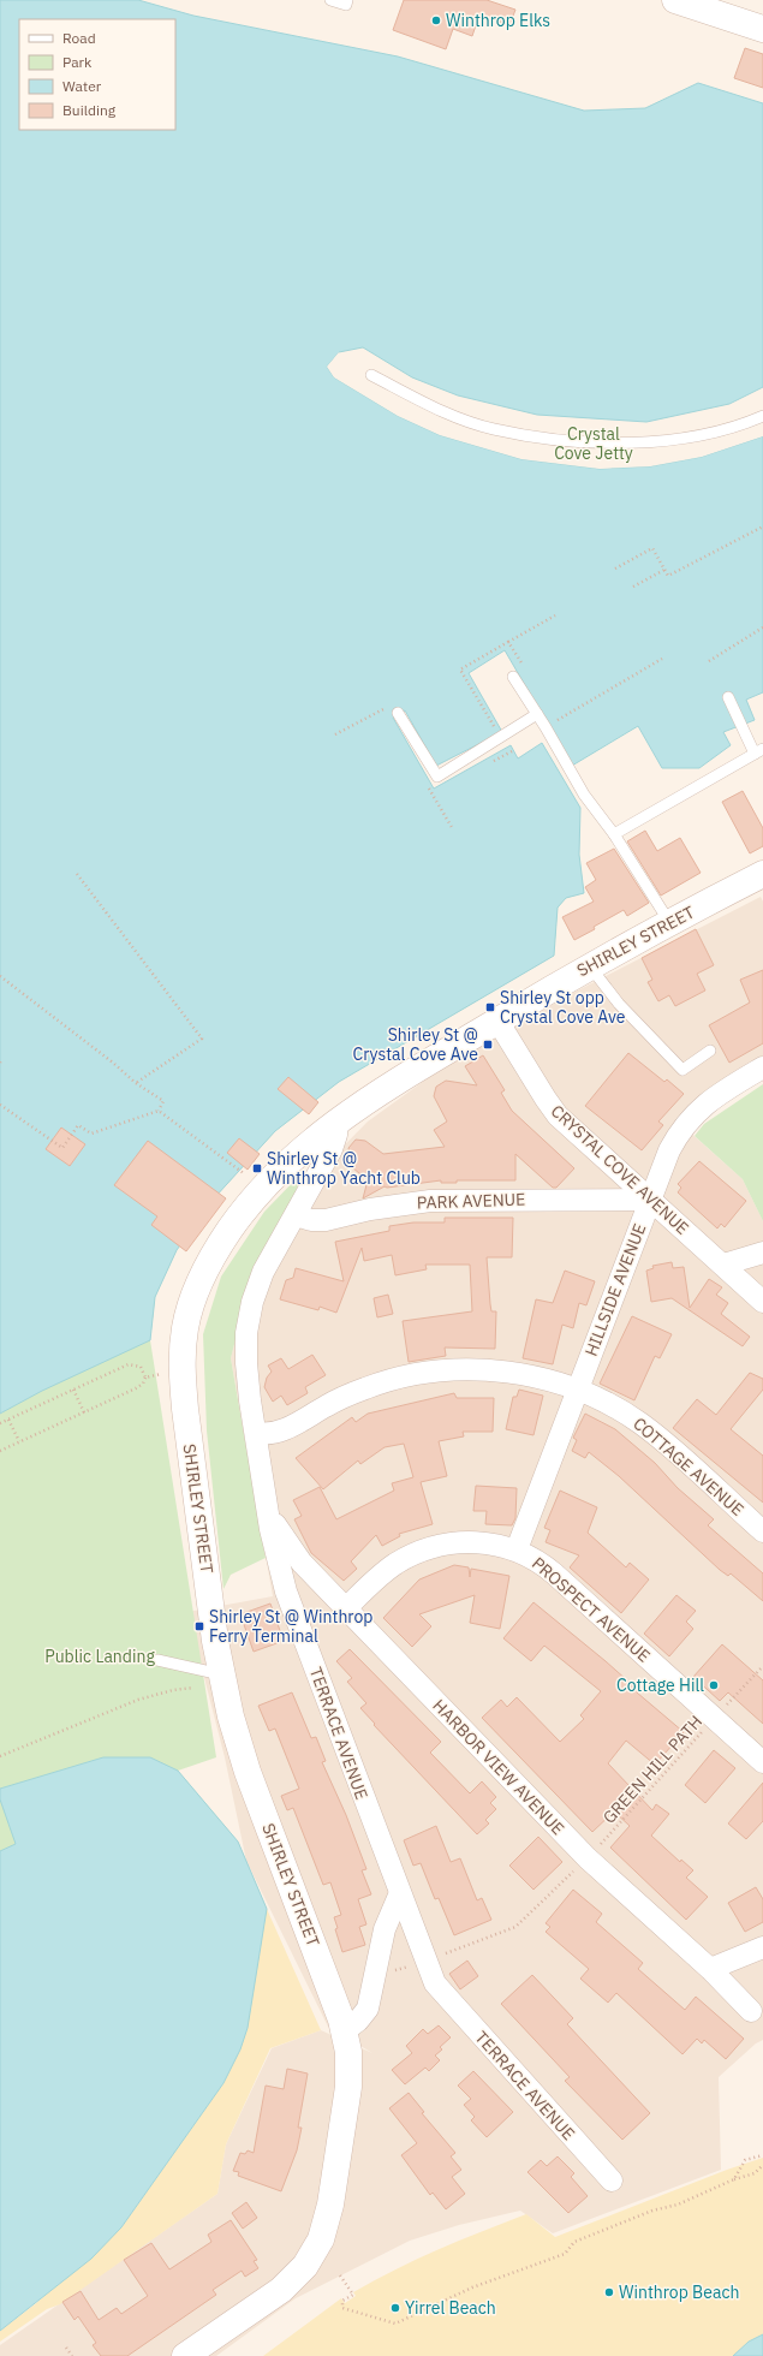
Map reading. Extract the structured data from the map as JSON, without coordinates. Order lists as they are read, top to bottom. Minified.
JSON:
{"streets":{"main road":["SHIRLEY STREET"],"street":["CRYSTAL COVE AVENUE","PARK AVENUE","HILLSIDE AVENUE","COTTAGE AVENUE","PROSPECT AVENUE","TERRACE AVENUE","HARBOR VIEW AVENUE"],"path":["GREEN HILL PATH"]},"crossings":[["SHIRLEY STREET","CRYSTAL COVE AVENUE"],["SHIRLEY STREET","TERRACE AVENUE"],["CRYSTAL COVE AVENUE","PARK AVENUE"],["CRYSTAL COVE AVENUE","HILLSIDE AVENUE"],["PARK AVENUE","HILLSIDE AVENUE"],["PARK AVENUE","TERRACE AVENUE"],["HILLSIDE AVENUE","COTTAGE AVENUE"],["HILLSIDE AVENUE","PROSPECT AVENUE"],["COTTAGE AVENUE","TERRACE AVENUE"],["PROSPECT AVENUE","HARBOR VIEW AVENUE"],["PROSPECT AVENUE","GREEN HILL PATH"],["TERRACE AVENUE","HARBOR VIEW AVENUE"]],"parks":["Crystal Cove Jetty","Public Landing"],"places":{"other":["Winthrop Elks","Cottage Hill","Winthrop Beach","Yirrel Beach"],"transit":["Shirley St opp Crystal Cove Ave","Shirley St @ Crystal Cove Ave","Shirley St @ Winthrop Yacht Club","Shirley St @ Winthrop Ferry Terminal"]},"legend":["Road","Park","Water","Building"]}
